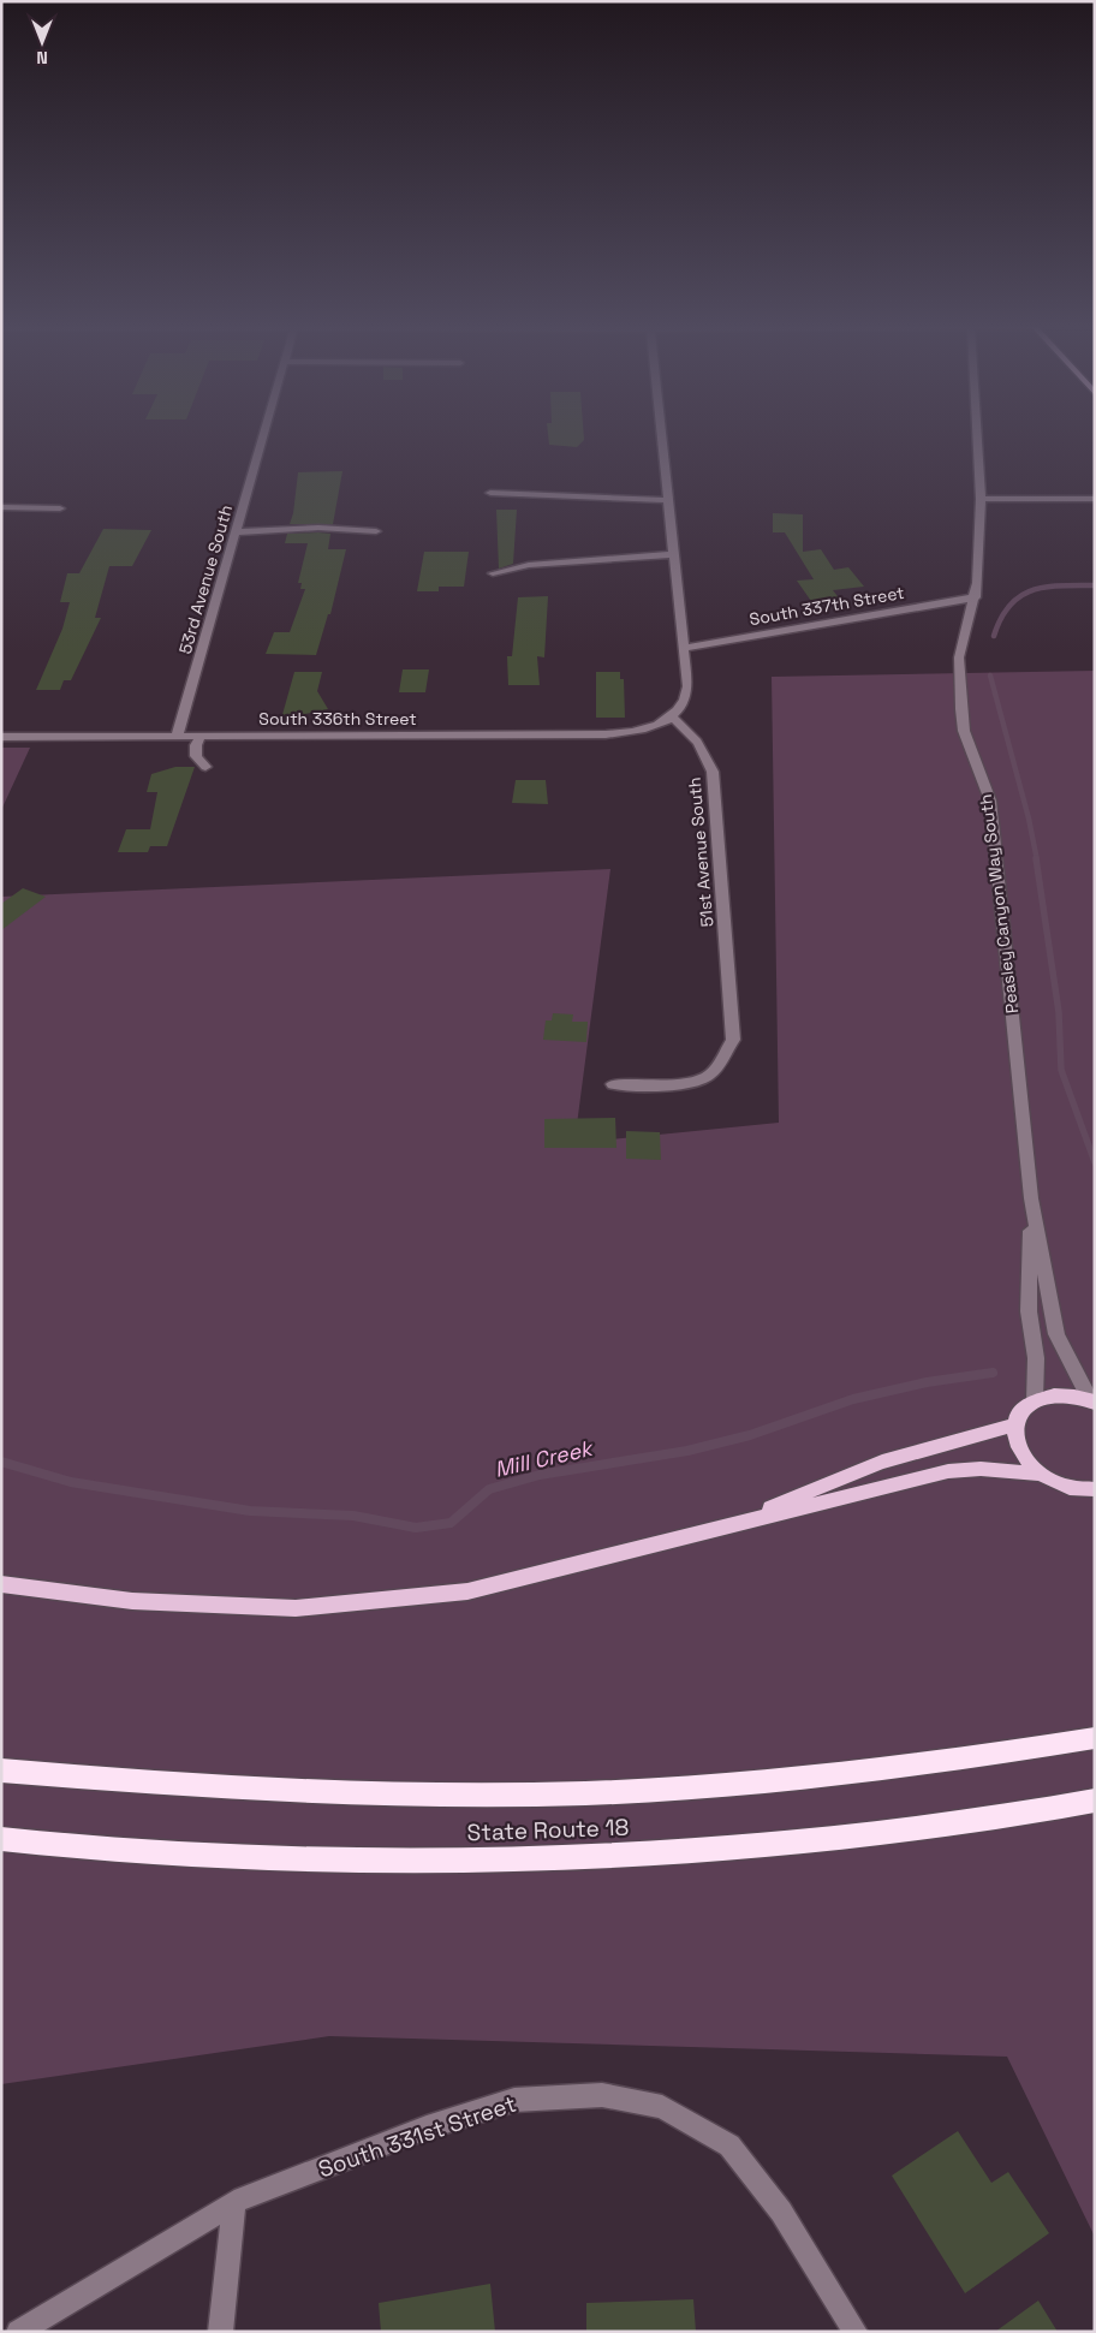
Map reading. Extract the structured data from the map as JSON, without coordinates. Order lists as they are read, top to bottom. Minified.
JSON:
{"streets":{"highway":["State Route 18"],"street":["53rd Avenue South","South 337th Street","South 336th Street","51st Avenue South","Peasley Canyon Way South","South 331st Street"]},"crossings":[["53rd Avenue South","South 336th Street"],["South 337th Street","Peasley Canyon Way South"],["South 336th Street","51st Avenue South"]],"water":["Mill Creek"],"north":"bottom"}
